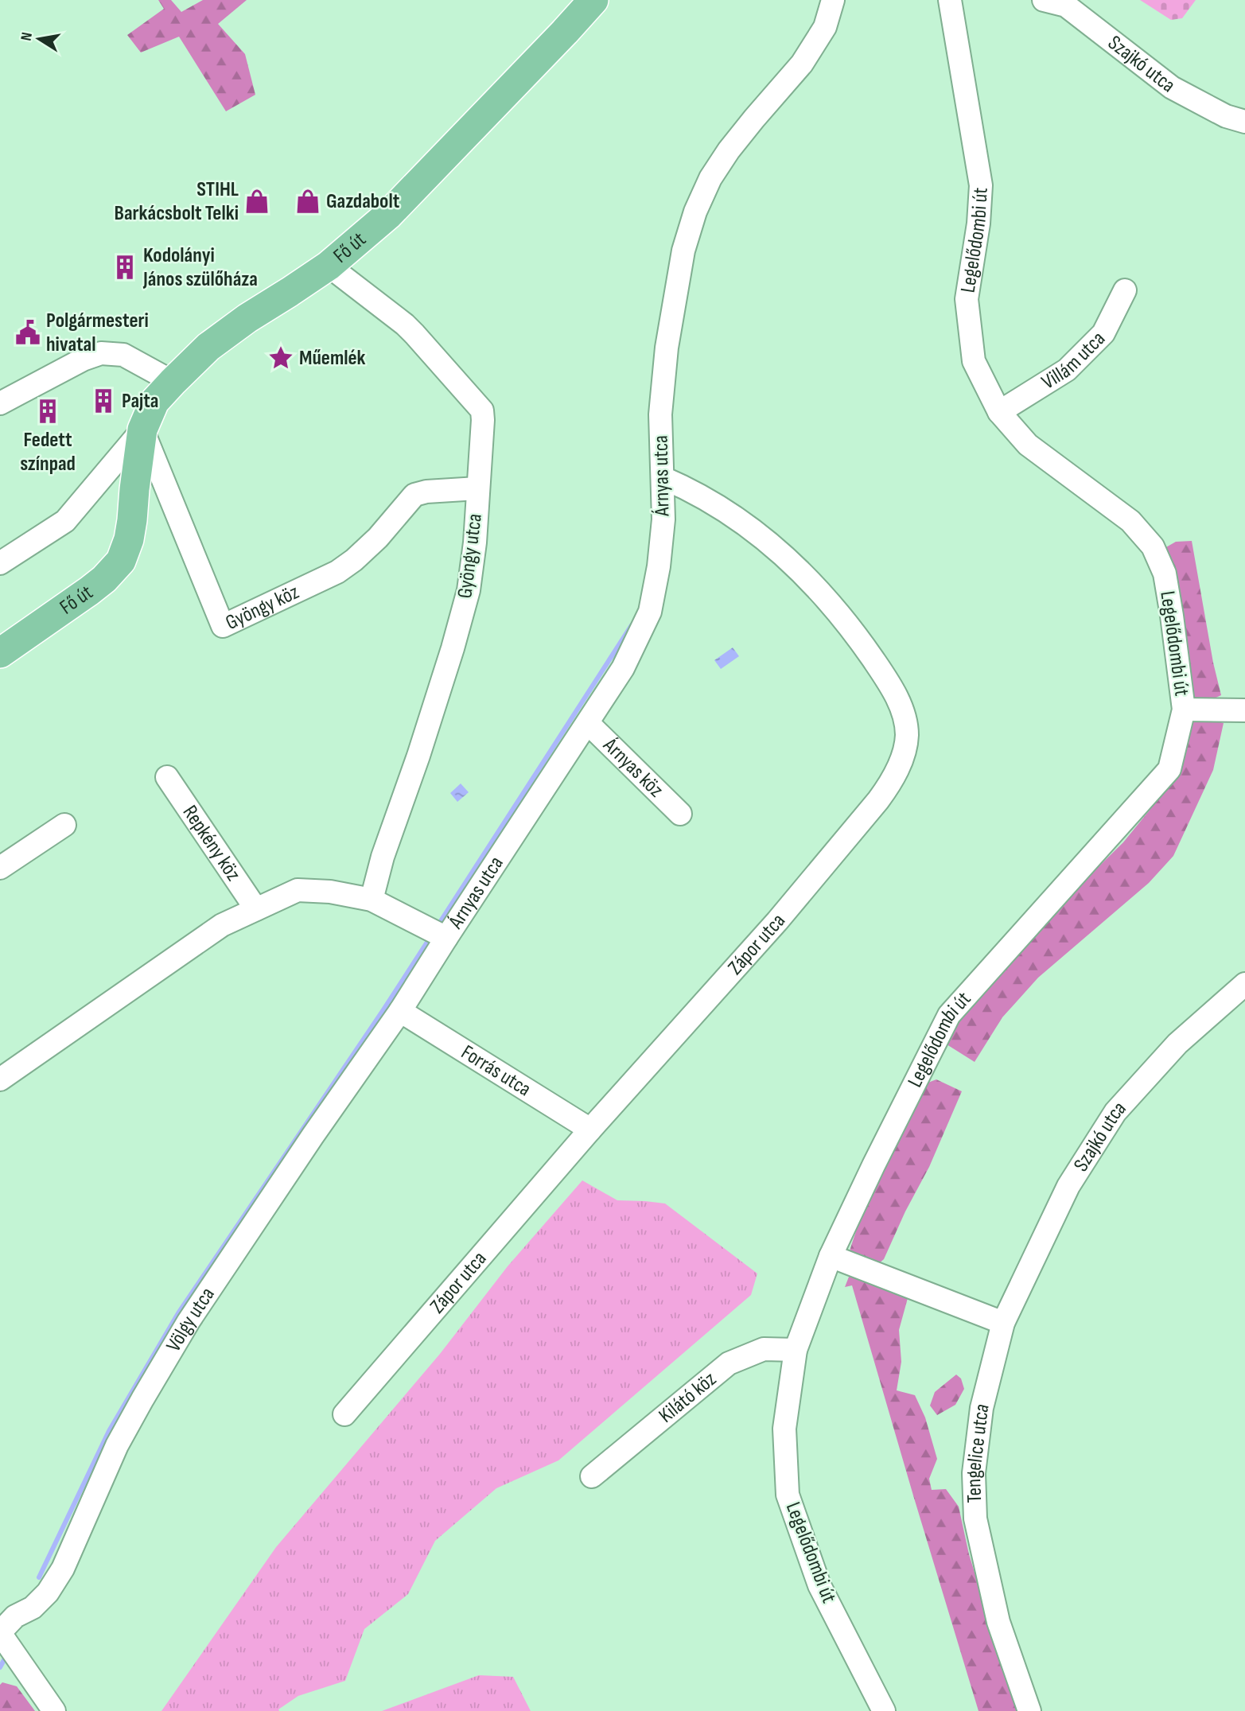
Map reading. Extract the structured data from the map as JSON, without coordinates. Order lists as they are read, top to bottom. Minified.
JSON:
{"streets":{"main road":["Fő út"],"street":["Szajkó utca","Legelődombi út","Villám utca","Árnyas utca","Gyöngy utca","Gyöngy köz","Árnyas köz","Repkény köz","Zápor utca","Forrás utca","Völgy utca","Kilátó köz","Tengelice utca"]},"crossings":[["Szajkó utca","Tengelice utca"],["Legelődombi út","Villám utca"],["Legelődombi út","Kilátó köz"],["Fő út","Gyöngy utca"],["Fő út","Gyöngy köz"],["Árnyas utca","Gyöngy utca"],["Árnyas utca","Árnyas köz"],["Árnyas utca","Repkény köz"],["Árnyas utca","Zápor utca"],["Árnyas utca","Forrás utca"],["Árnyas utca","Völgy utca"],["Gyöngy utca","Gyöngy köz"],["Zápor utca","Forrás utca"],["Forrás utca","Völgy utca"]],"places":{"shop":["STIHL Barkácsbolt Telki","Gazdabolt"],"building":["Kodolányi János szülőháza","Pajta","Fedett színpad"],"public building":["Polgármesteri hivatal"],"place":["Műemlék"]},"north":"left"}
